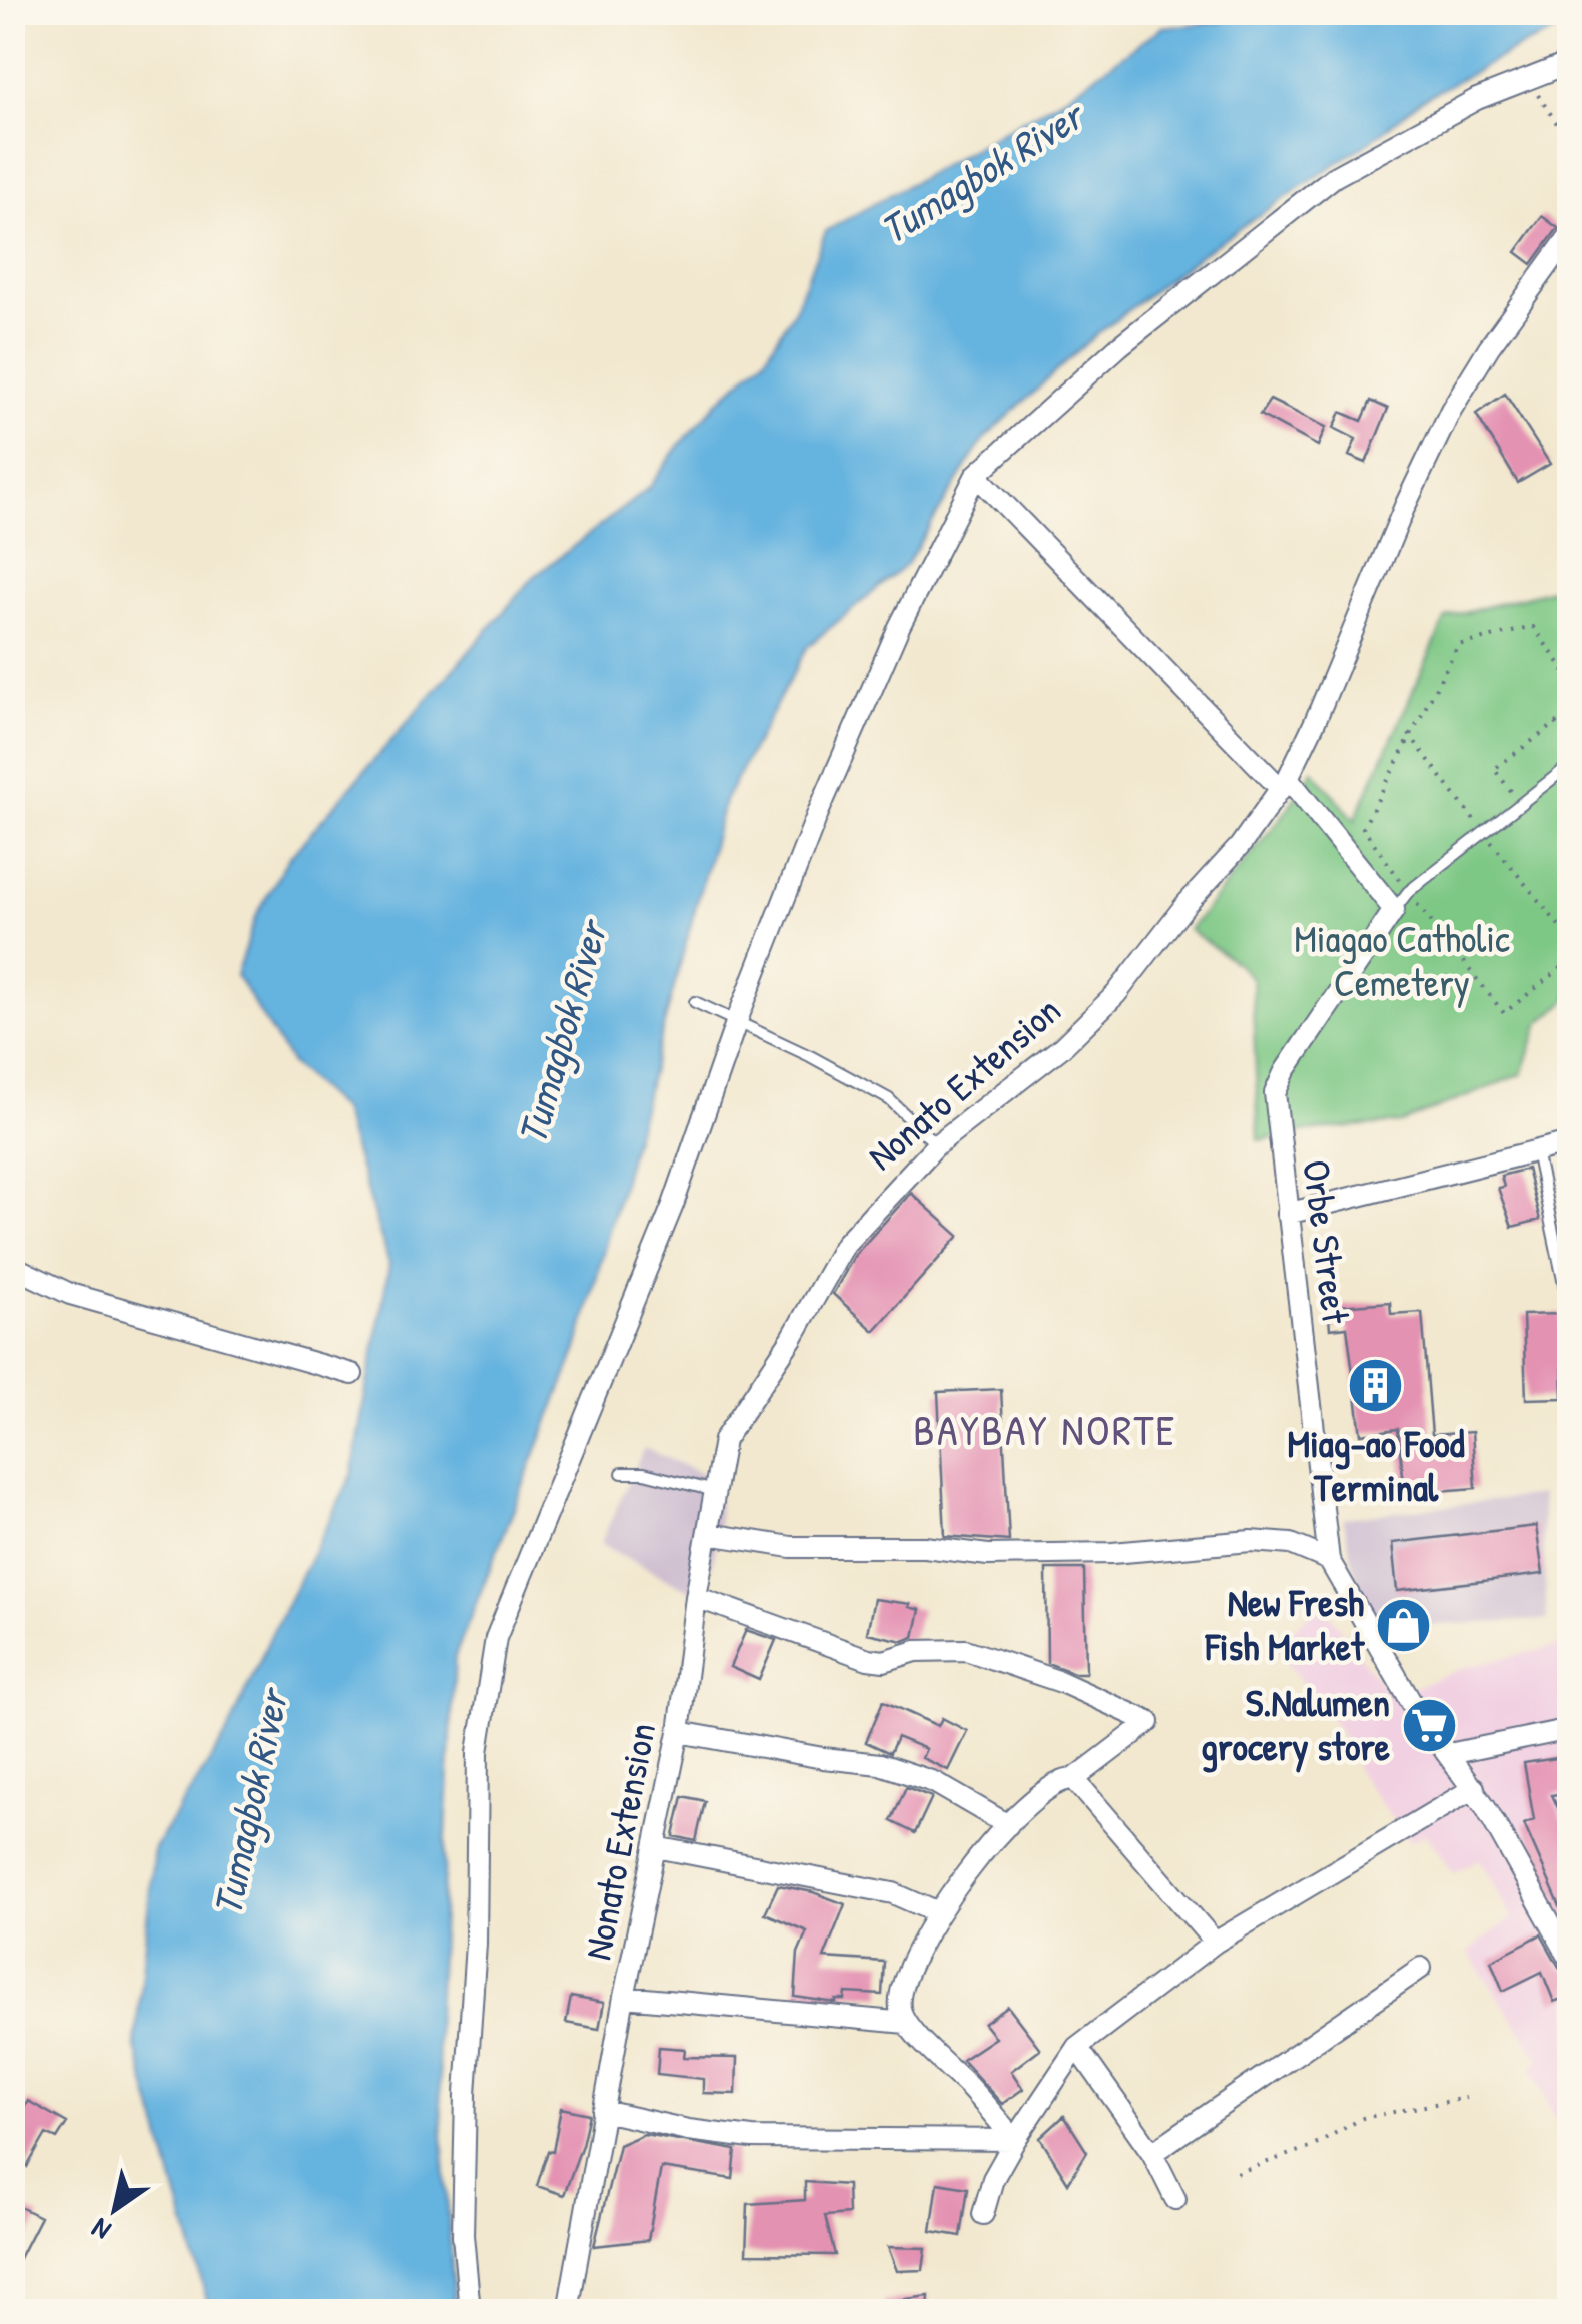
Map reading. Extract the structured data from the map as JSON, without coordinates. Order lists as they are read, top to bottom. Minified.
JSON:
{"streets":{"street":["Nonato Extension","Orbe Street"]},"districts":["BAYBAY NORTE"],"water":["Tumagbok River"],"parks":["Miagao Catholic Cemetery"],"places":{"building":["Miag-ao Food Terminal"],"shop":["New Fresh Fish Market"],"supermarket":["S.Nalumen grocery store"]},"north":"bottom left"}
